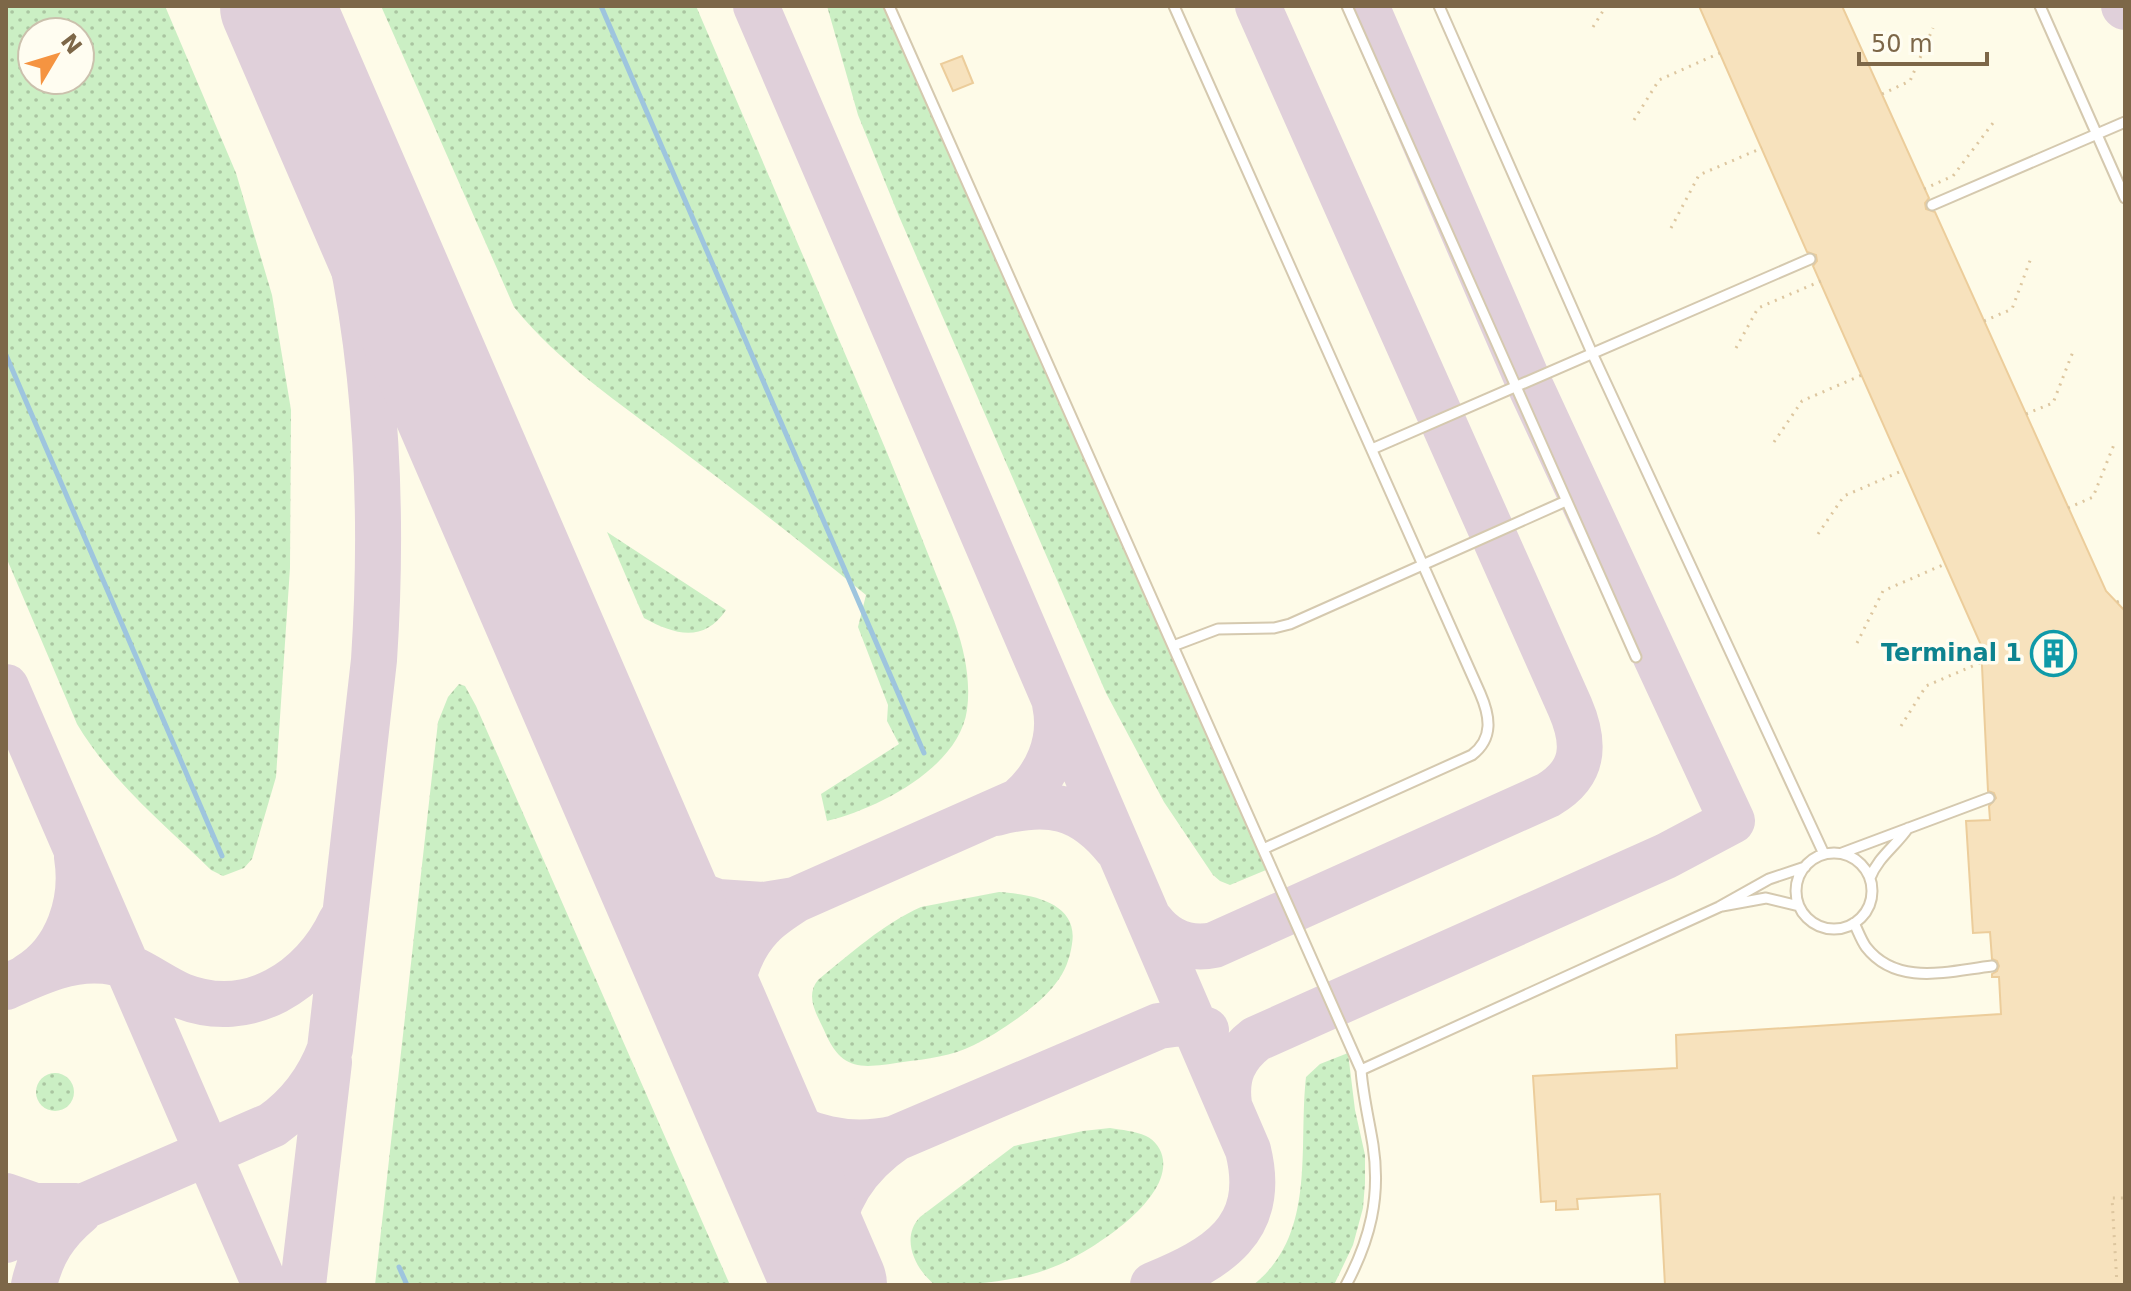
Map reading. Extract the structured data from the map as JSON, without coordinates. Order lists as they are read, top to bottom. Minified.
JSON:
{"places":{"building":["Terminal 1"]},"scale_bar":"50 m","north":"top right"}
